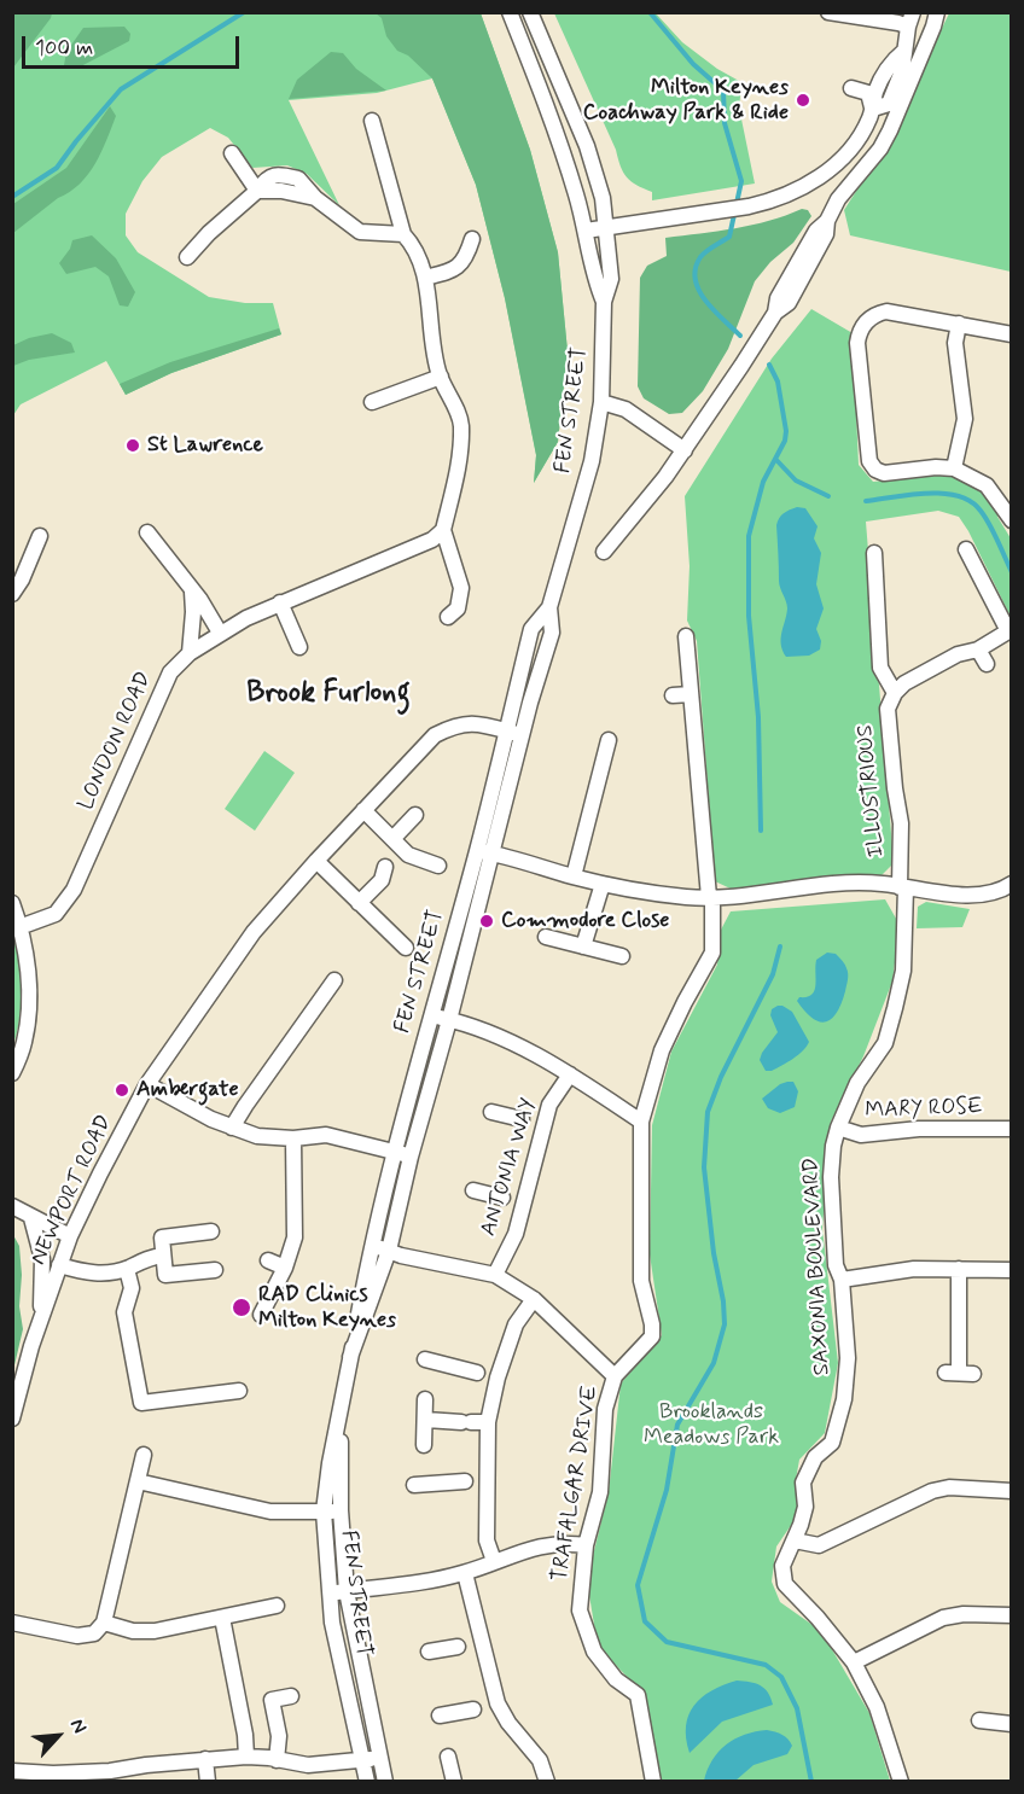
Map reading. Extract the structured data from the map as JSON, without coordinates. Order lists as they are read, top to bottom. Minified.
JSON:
{"streets":{"street":["FEN STREET","LONDON ROAD","ILLUSTRIOUS","MARY ROSE","ANTONIA WAY","NEWPORT ROAD","SAXONIA BOULEVARD","TRAFALGAR DRIVE"]},"crossings":[["FEN STREET","NEWPORT ROAD"],["ILLUSTRIOUS","SAXONIA BOULEVARD"],["MARY ROSE","SAXONIA BOULEVARD"]],"districts":["Brook Furlong"],"parks":["Brooklands Meadows Park"],"places":["Milton Keynes Coachway Park & Ride","St Lawrence","Commodore Close","Ambergate","RAD Clinics Milton Keynes"],"scale_bar":"100 m","north":"top right"}
